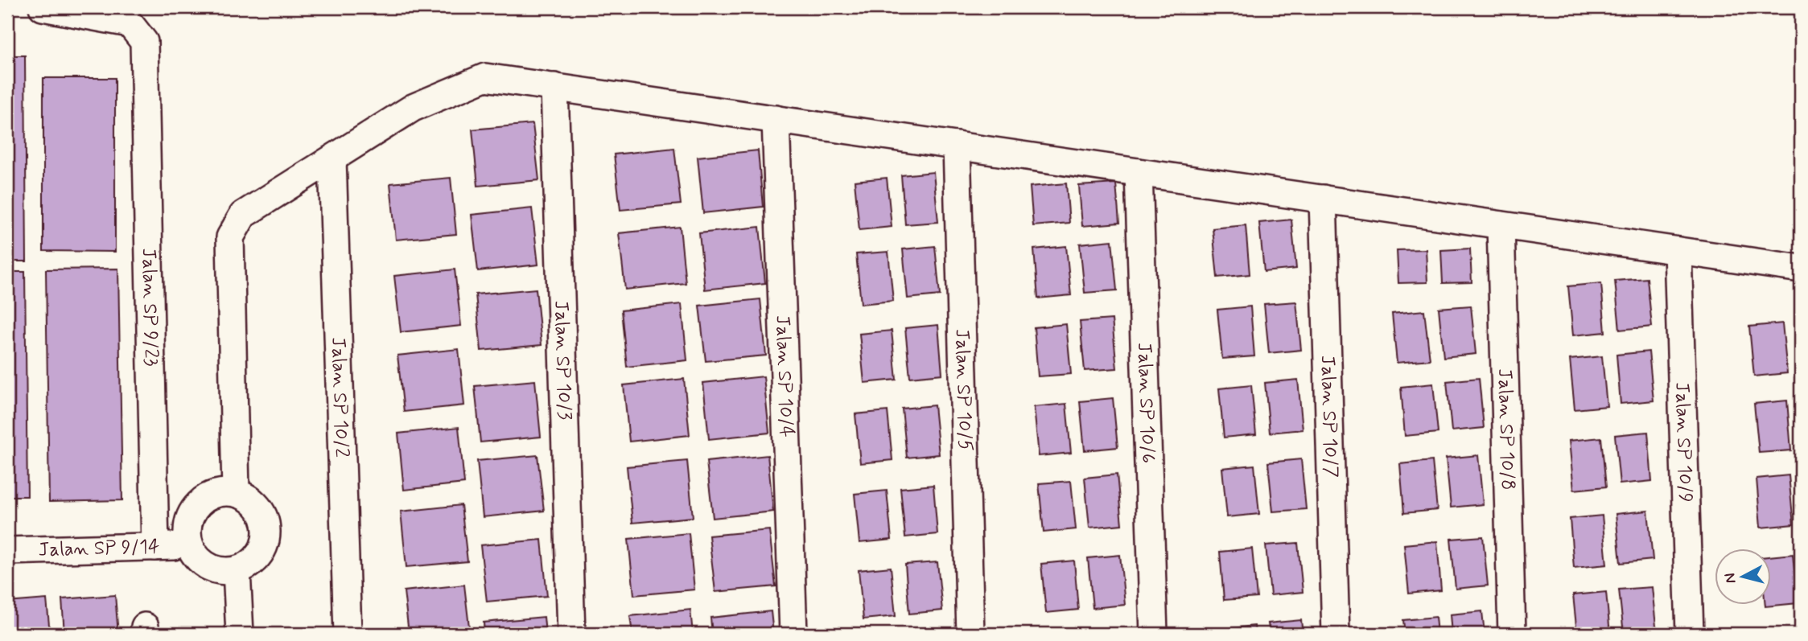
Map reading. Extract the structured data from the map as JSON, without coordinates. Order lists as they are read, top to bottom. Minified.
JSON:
{"streets":{"street":["Jalan SP 9/23","Jalan SP 10/3","Jalan SP 10/4","Jalan SP 10/5","Jalan SP 10/2","Jalan SP 10/6","Jalan SP 10/7","Jalan SP 10/8","Jalan SP 10/9","Jalan SP 9/14"]},"crossings":[["Jalan SP 9/23","Jalan SP 9/14"]],"north":"left"}
